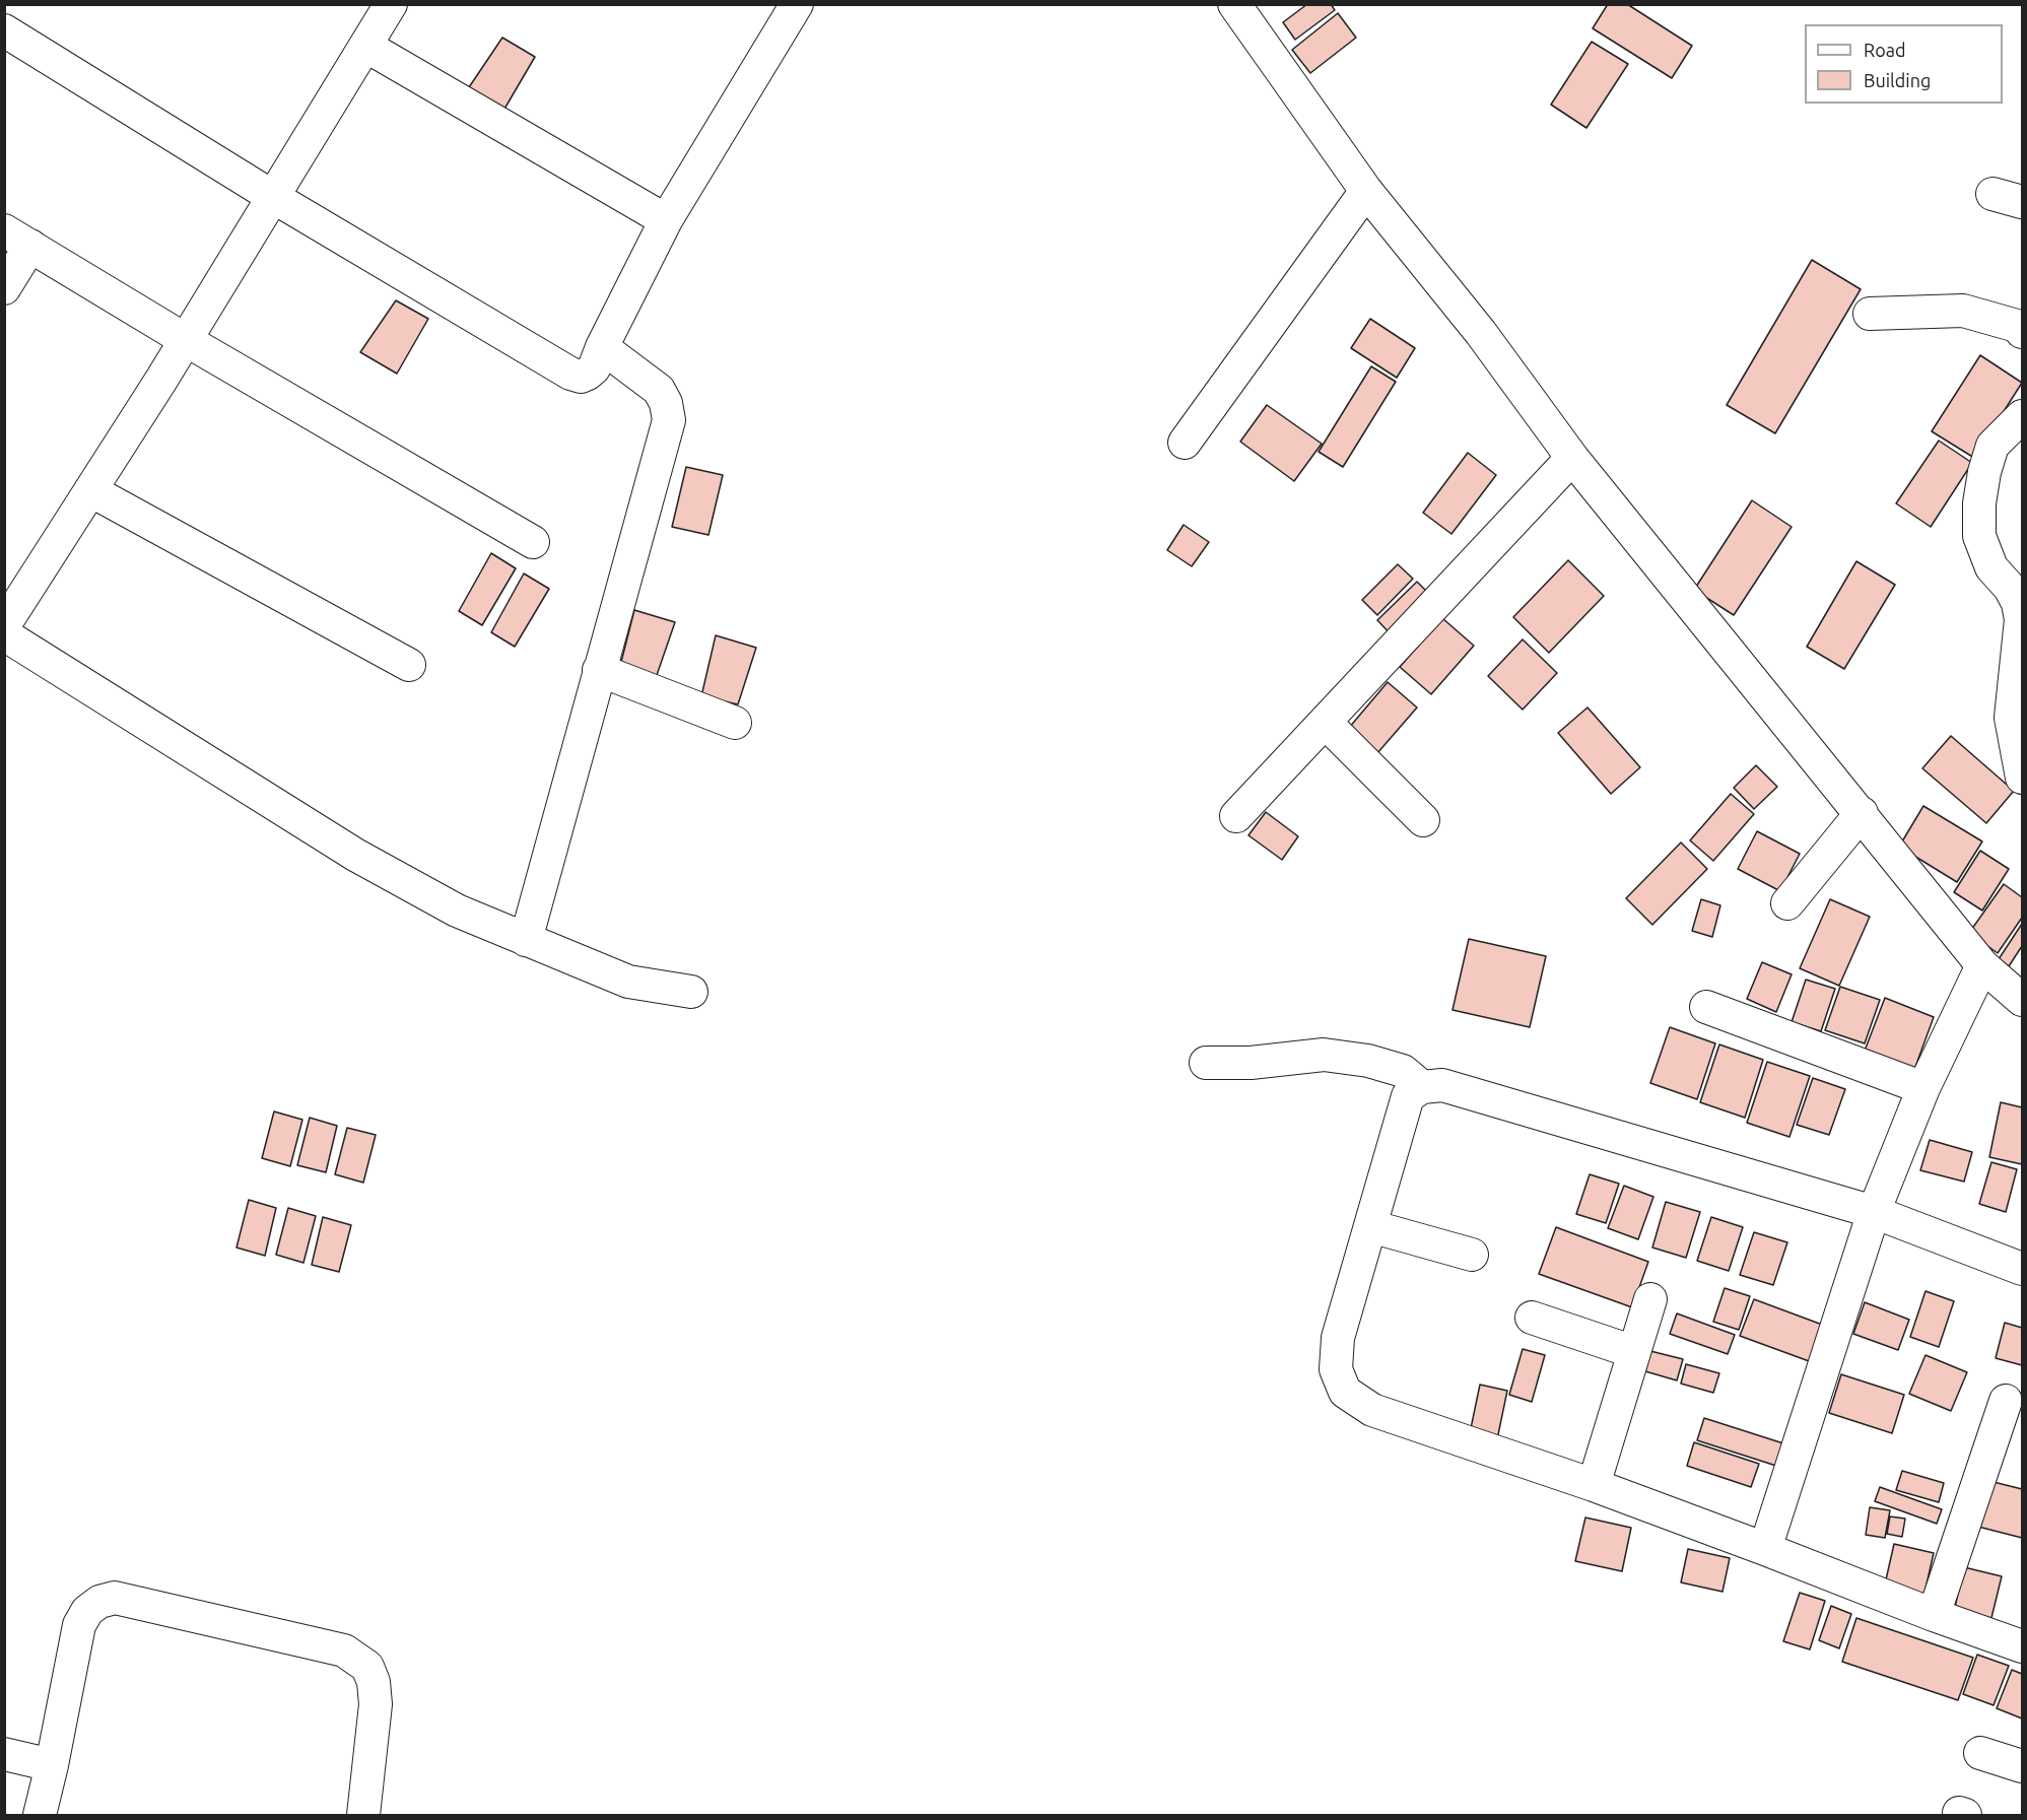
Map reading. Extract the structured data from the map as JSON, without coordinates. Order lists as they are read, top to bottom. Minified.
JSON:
{"legend":["Road","Building"]}
